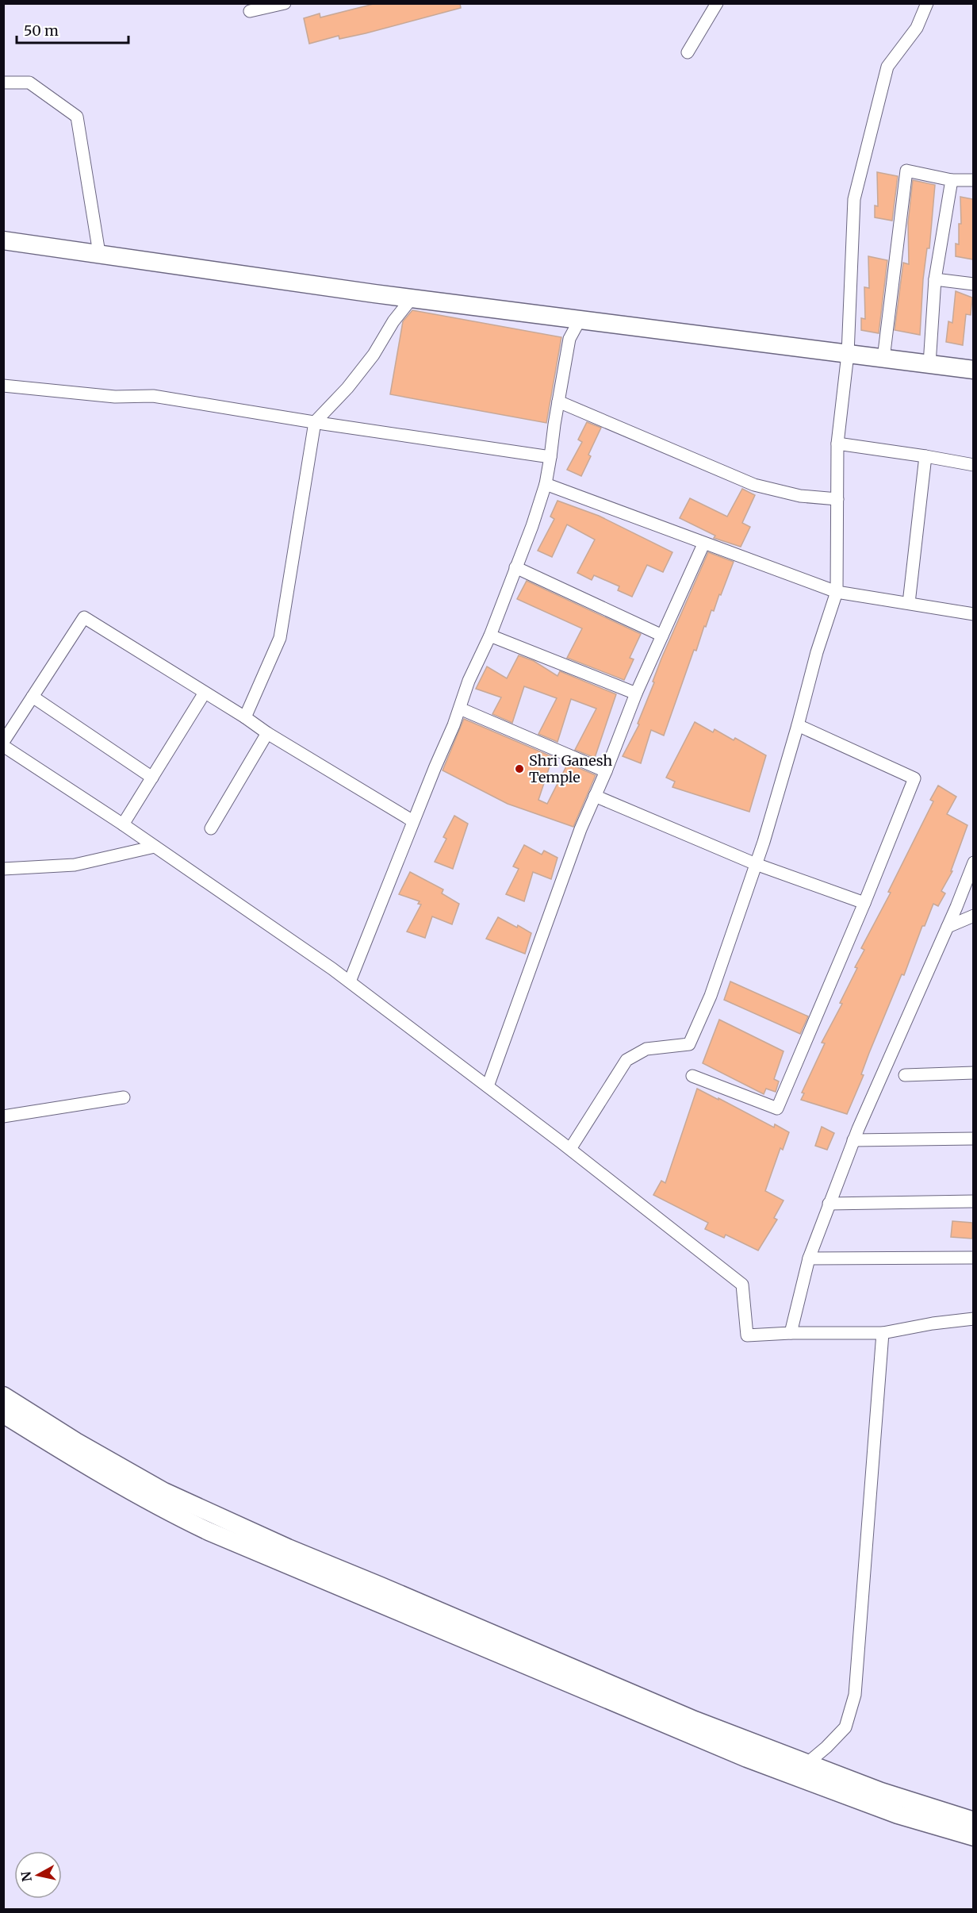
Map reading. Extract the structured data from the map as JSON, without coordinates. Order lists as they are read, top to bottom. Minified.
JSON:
{"places":["Shri Ganesh Temple"],"scale_bar":"50 m","north":"left"}
